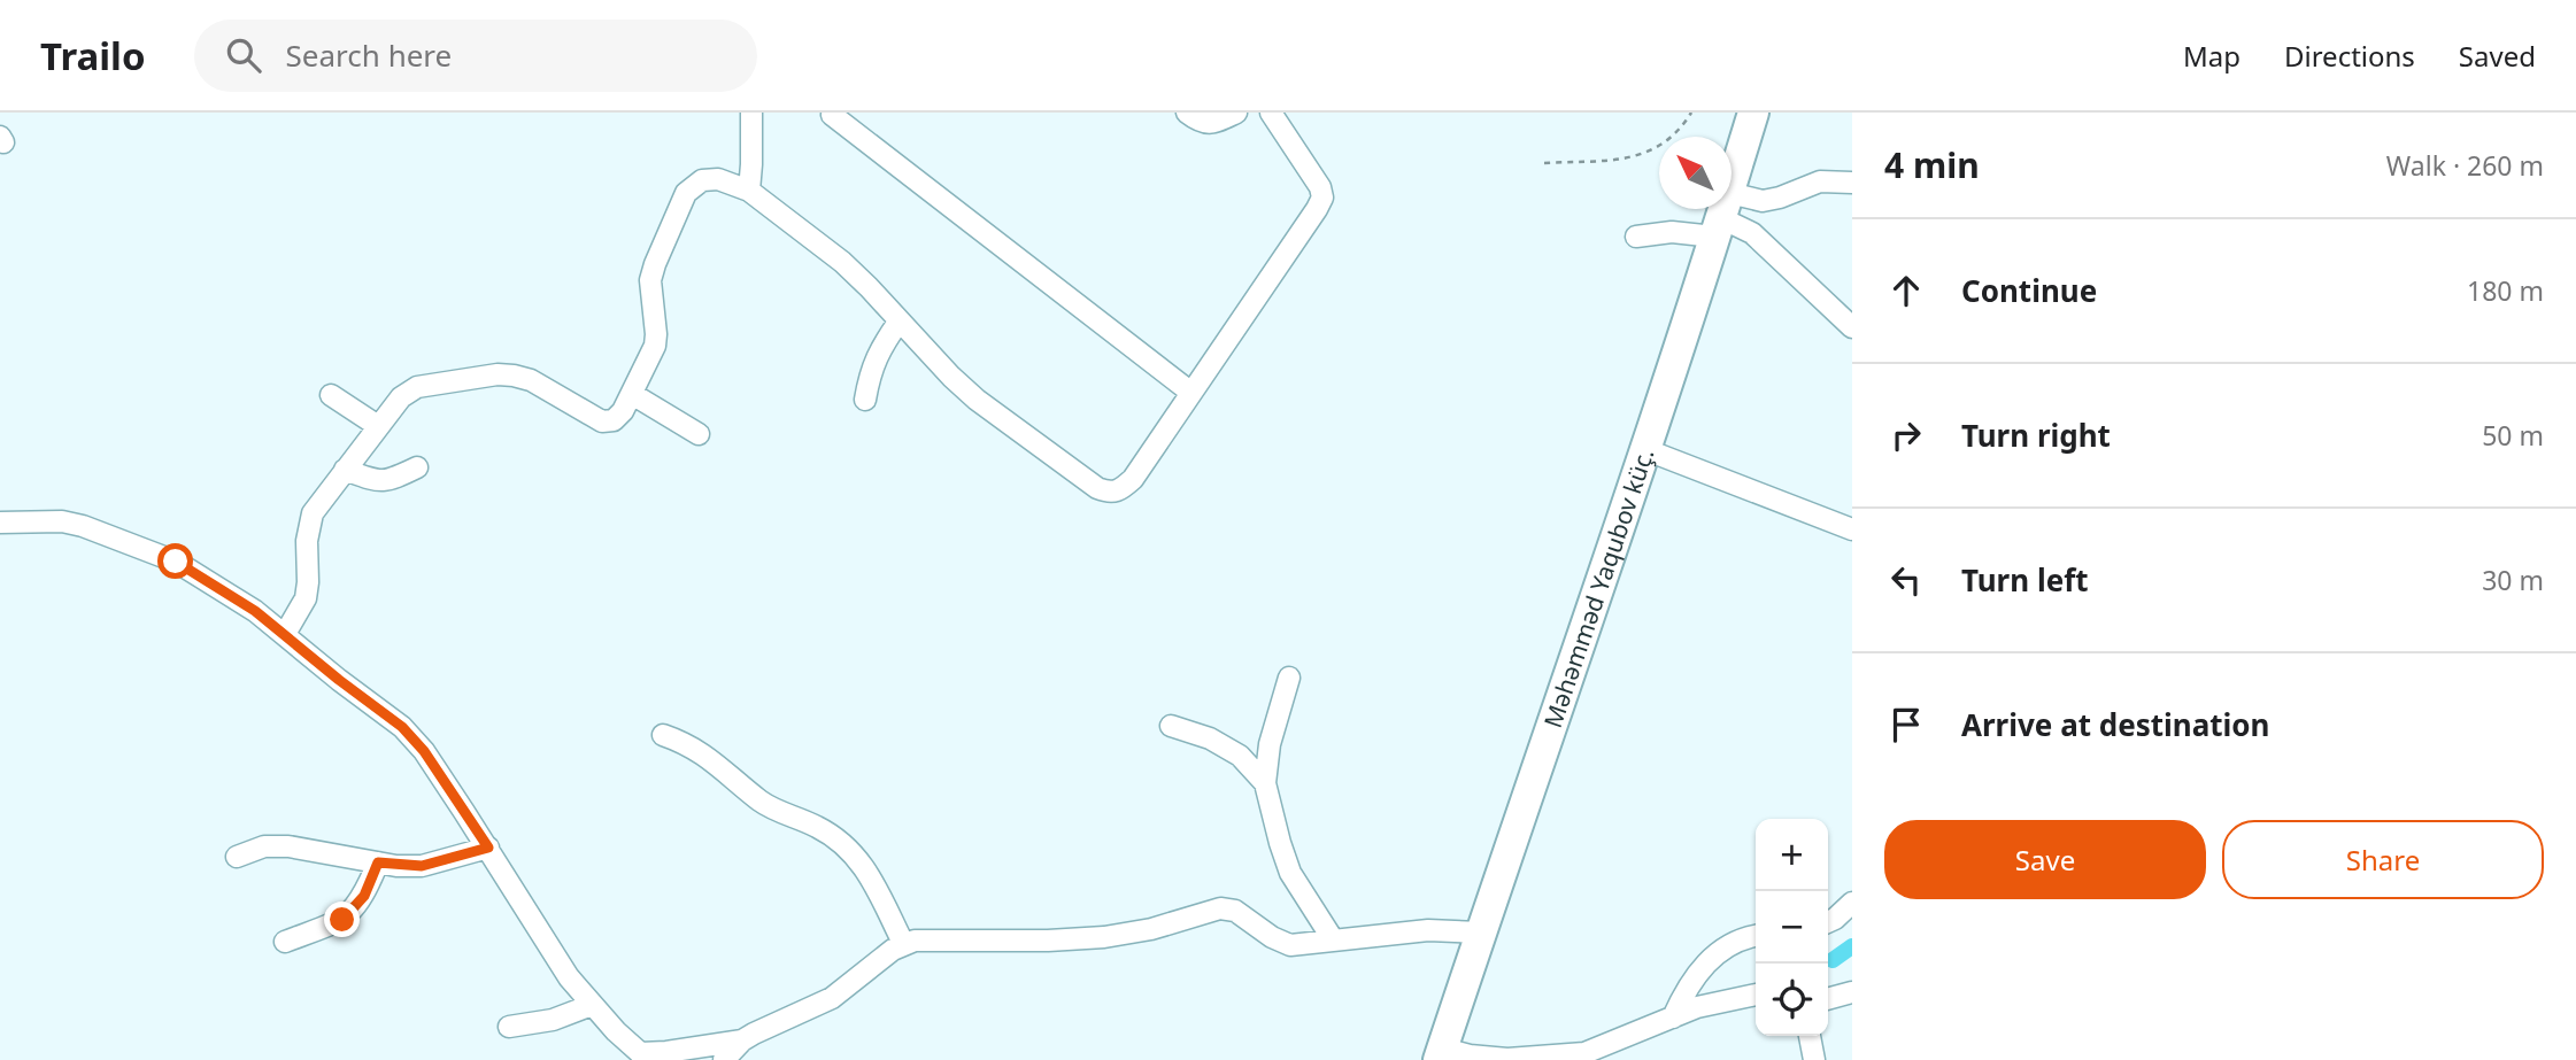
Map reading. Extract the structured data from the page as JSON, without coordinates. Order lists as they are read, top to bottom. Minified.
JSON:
{"streets":{"main road":["Məhəmməd Yaqubov küç."]},"north":"top left","page":{"header":"Trailo","search":"Search here","nav":["Map","Directions","Saved"],"heading":["4 min","Walk · 260 m"],"list":[["Continue","180 m"],["Turn right","50 m"],["Turn left","30 m"],"Arrive at destination"],"buttons":["Save","Share"],"map_buttons":["+","−"]}}
